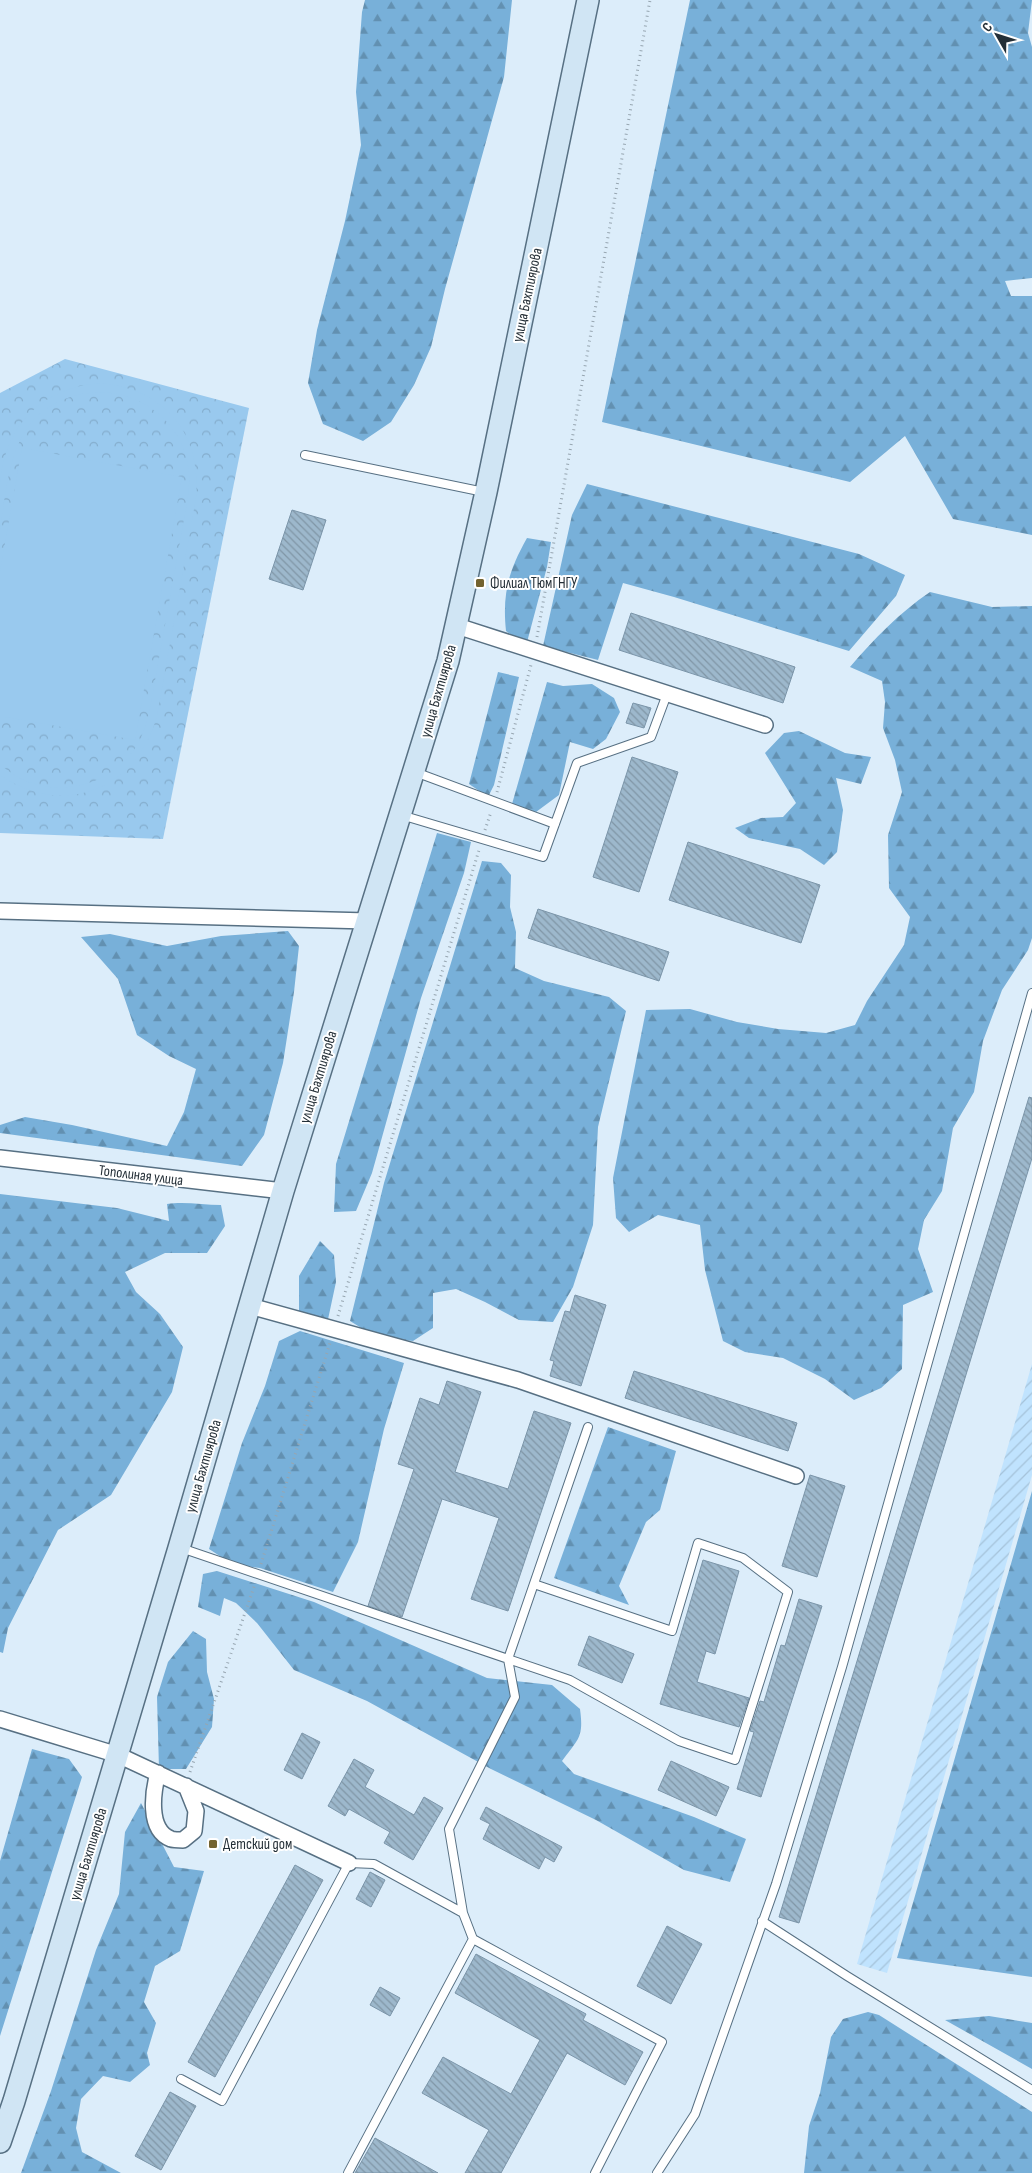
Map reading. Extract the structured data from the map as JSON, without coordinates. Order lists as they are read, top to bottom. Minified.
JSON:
{"streets":{"main road":["улица Бахтиярова"],"street":["Тополиная улица"]},"crossings":[["улица Бахтиярова","Тополиная улица"]],"places":{"transit":["Филиал ТюмГНГУ","Детский дом"]},"north":"top left"}
